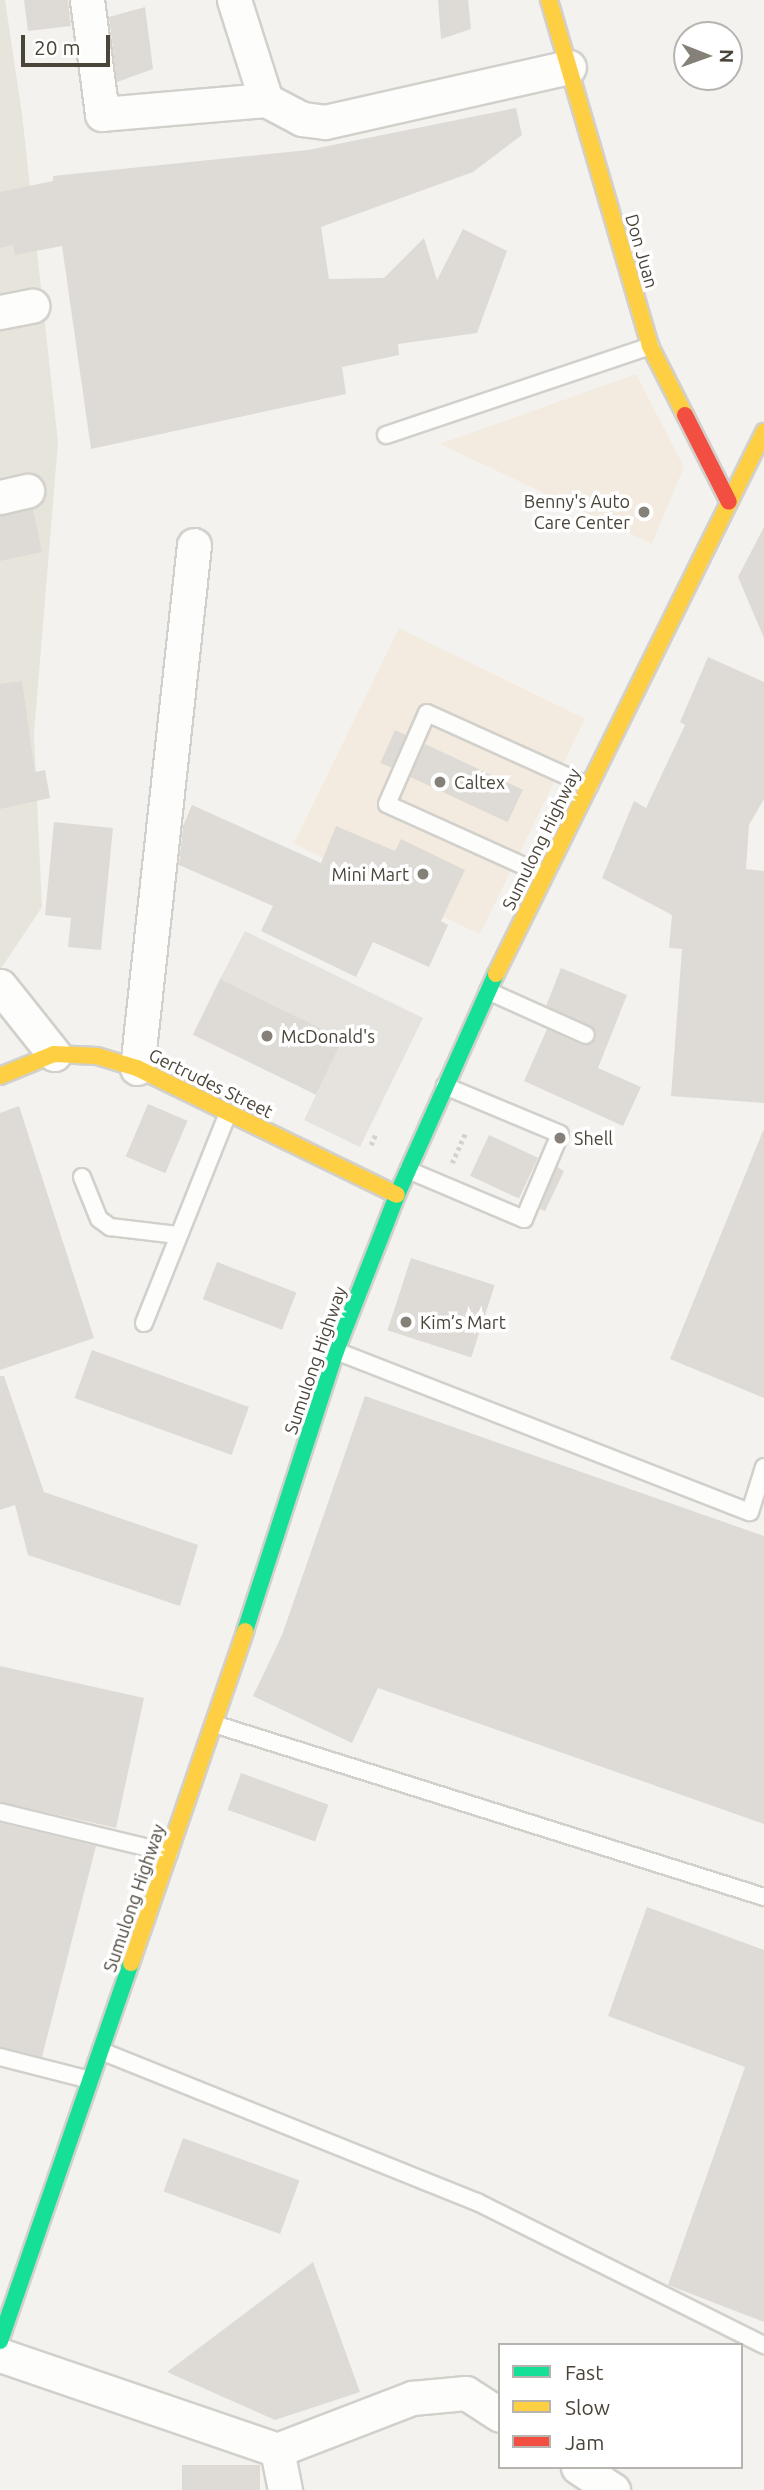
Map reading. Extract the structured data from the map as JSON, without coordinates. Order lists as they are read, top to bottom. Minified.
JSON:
{"streets":{"main road":["Don Juan","Sumulong Highway","Gertrudes Street"]},"crossings":[["Don Juan","Sumulong Highway"],["Sumulong Highway","Gertrudes Street"]],"places":["Benny's Auto Care Center","Caltex","Mini Mart","McDonald's","Shell","Kim’s Mart"],"legend":["Fast","Slow","Jam"],"scale_bar":"20 m","north":"right"}
